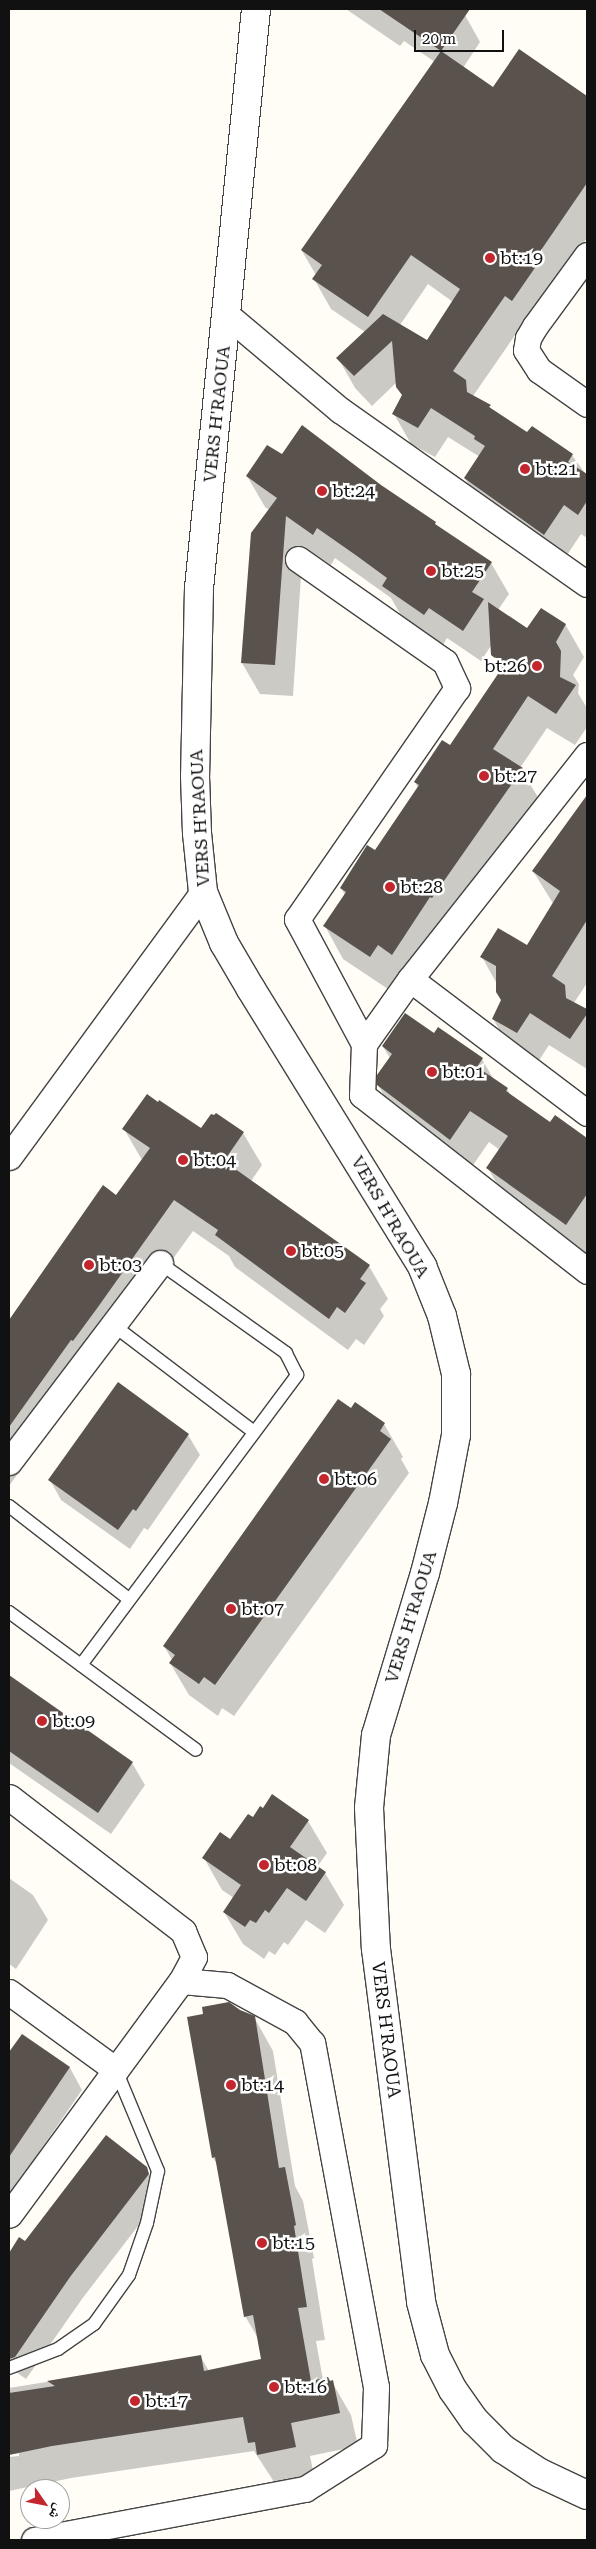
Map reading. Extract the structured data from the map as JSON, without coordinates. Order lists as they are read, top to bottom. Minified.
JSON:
{"streets":{"street":["VERS H'RAOUA"]},"places":["bt:19","bt:21","bt:24","bt:25","bt:26","bt:27","bt:28","bt:01","bt:04","bt:05","bt:03","bt:06","bt:07","bt:09","bt:08","bt:14","bt:15","bt:16","bt:17"],"scale_bar":"20 m","north":"bottom right"}
